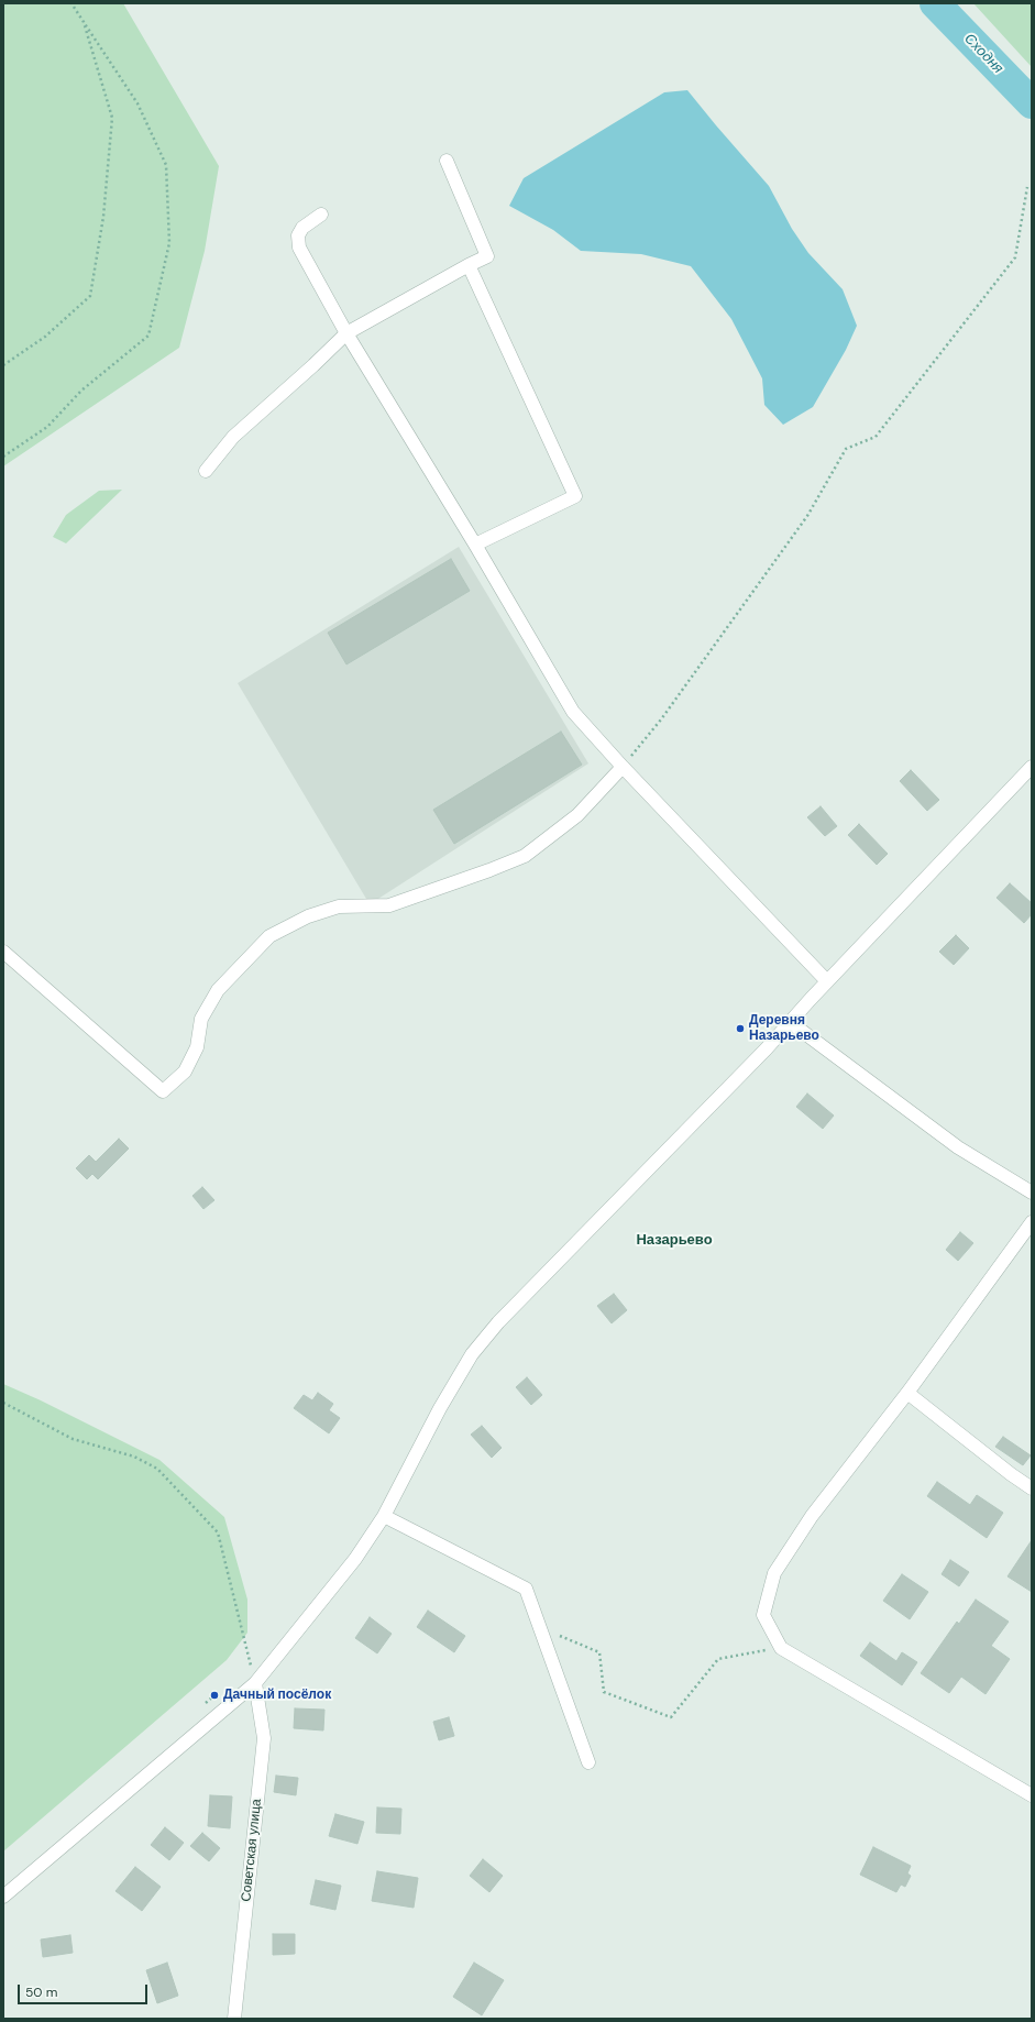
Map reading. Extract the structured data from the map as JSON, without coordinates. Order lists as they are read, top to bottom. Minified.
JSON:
{"streets":{"street":["Советская улица"]},"districts":["Назарьево"],"water":["Сходня"],"places":["Деревня Назарьево","Дачный посёлок"],"scale_bar":"50 m"}
